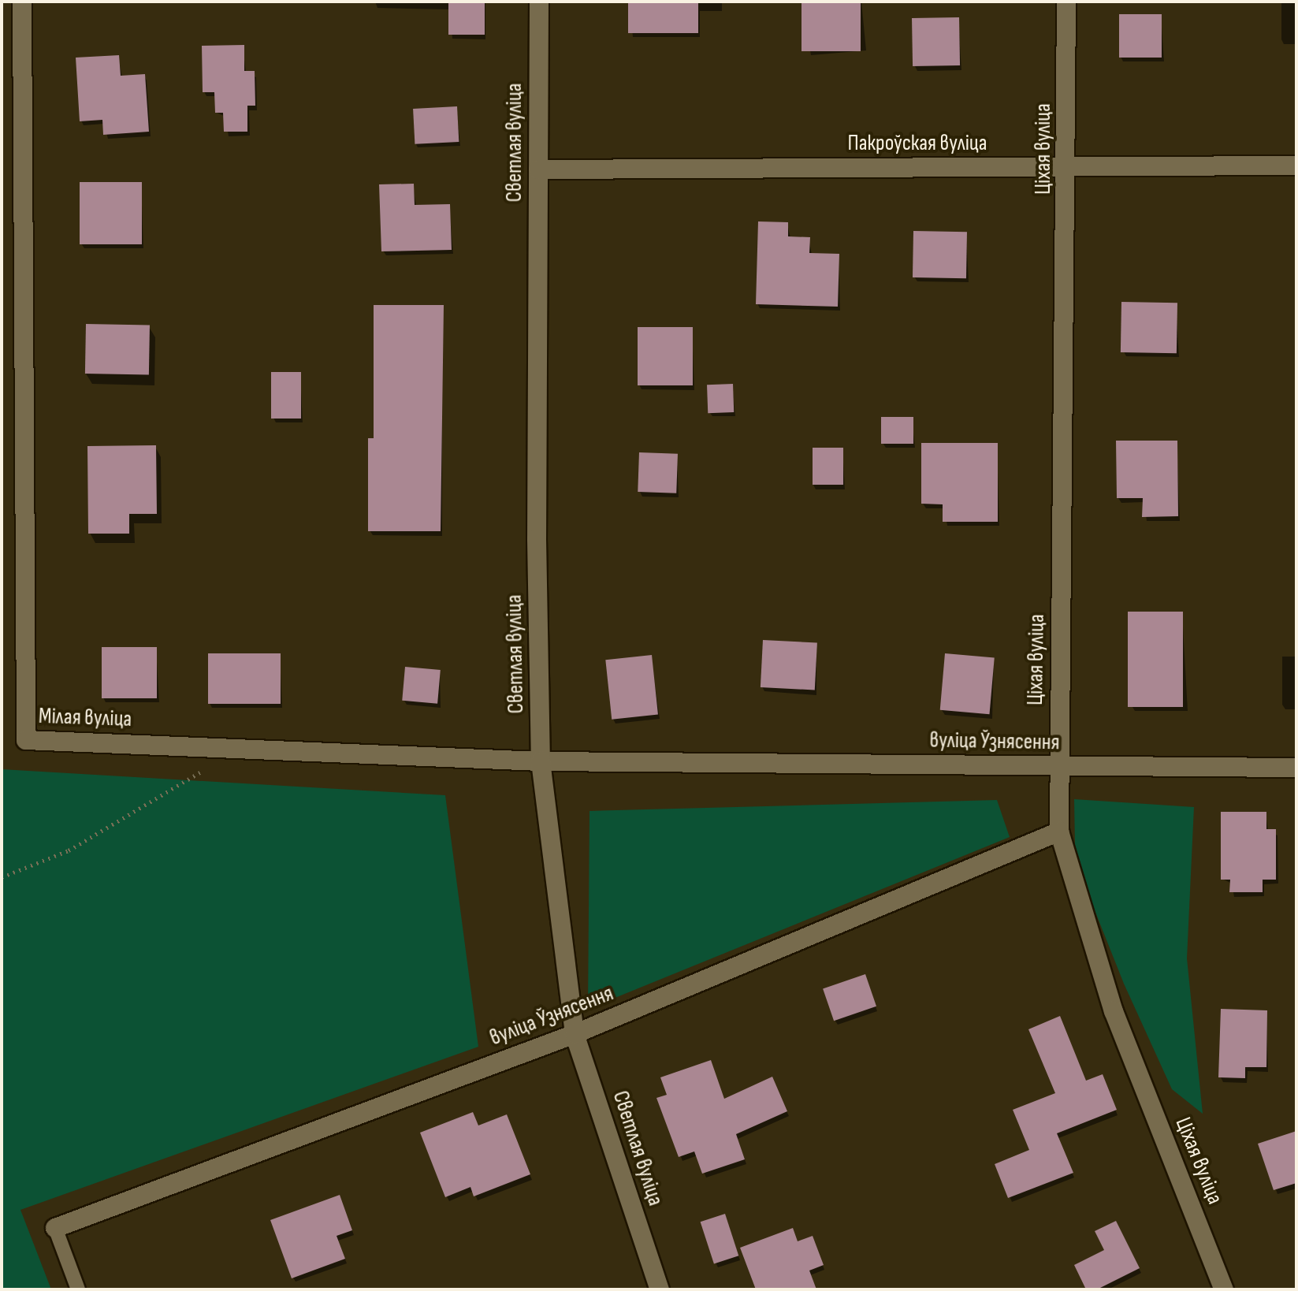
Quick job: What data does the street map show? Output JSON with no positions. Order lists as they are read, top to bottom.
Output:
{
  "streets": {
    "street": [
      "Светлая вуліца",
      "Пакроўская вуліца",
      "Ціхая вуліца",
      "Мілая вуліца",
      "вуліца Ўзнясення"
    ]
  },
  "crossings": [
    ["Светлая вуліца", "Пакроўская вуліца"],
    ["Светлая вуліца", "Мілая вуліца"],
    ["Светлая вуліца", "вуліца Ўзнясення"],
    ["Пакроўская вуліца", "Ціхая вуліца"],
    ["Ціхая вуліца", "вуліца Ўзнясення"],
    ["Мілая вуліца", "вуліца Ўзнясення"]
  ]
}
